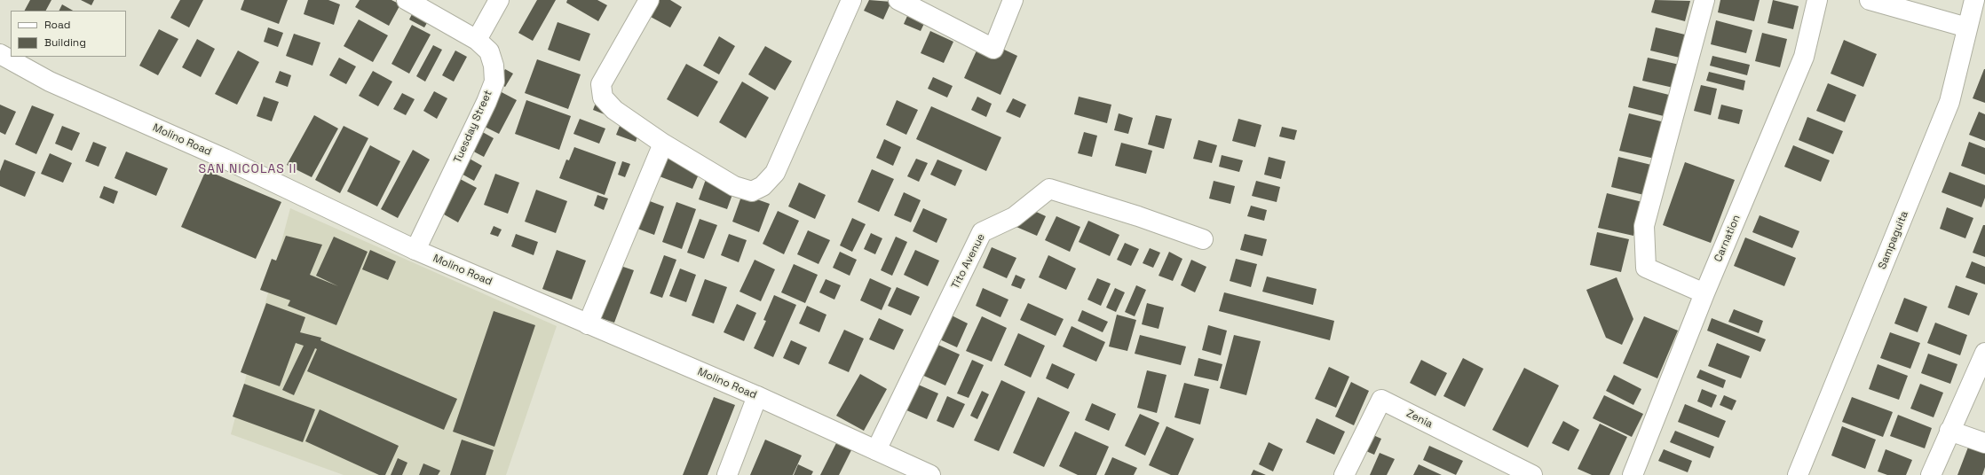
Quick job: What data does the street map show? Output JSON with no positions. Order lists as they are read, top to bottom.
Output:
{
  "streets": {
    "street": [
      "Tuesday Street",
      "Molino Road",
      "Carnation",
      "Sampaguita",
      "Tito Avenue",
      "Zenia"
    ]
  },
  "crossings": [
    ["Tuesday Street", "Molino Road"],
    ["Molino Road", "Tito Avenue"]
  ],
  "districts": ["SAN NICOLAS II"],
  "legend": ["Road", "Building"]
}
